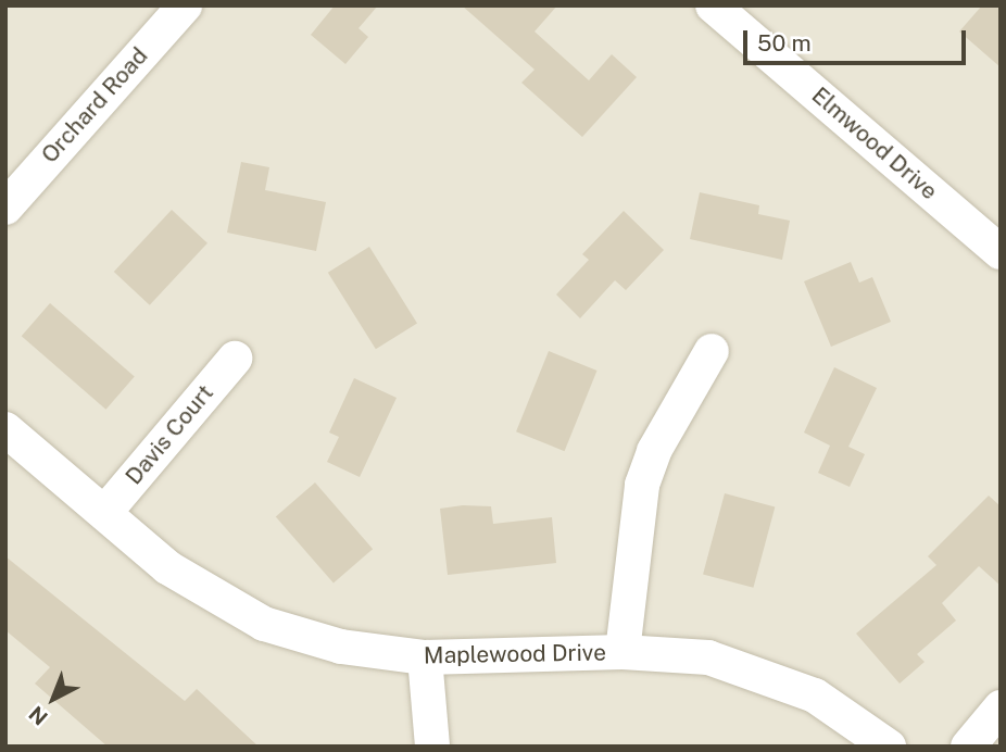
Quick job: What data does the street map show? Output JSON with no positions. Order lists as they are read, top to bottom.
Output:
{
  "streets": {
    "street": [
      "Orchard Road",
      "Elmwood Drive",
      "Davis Court",
      "Maplewood Drive"
    ]
  },
  "crossings": [
    ["Davis Court", "Maplewood Drive"]
  ],
  "scale_bar": "50 m",
  "north": "bottom left"
}
